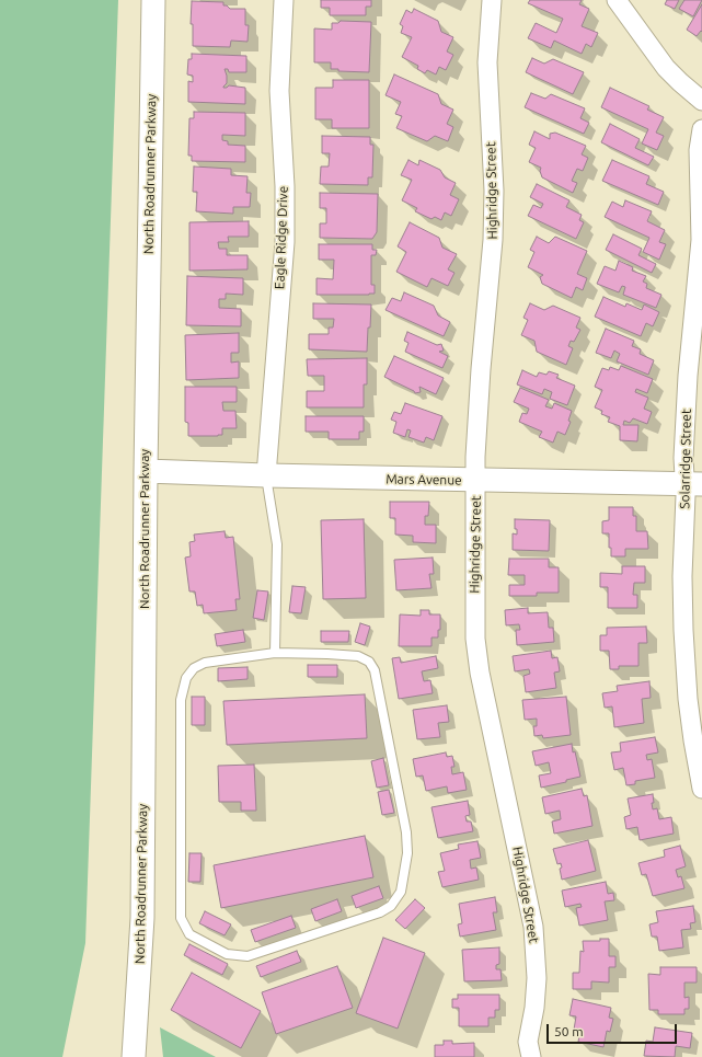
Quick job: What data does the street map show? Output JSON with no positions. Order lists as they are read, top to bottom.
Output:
{
  "streets": {
    "street": [
      "North Roadrunner Parkway",
      "Highridge Street",
      "Eagle Ridge Drive",
      "Solarridge Street",
      "Mars Avenue"
    ]
  },
  "crossings": [
    ["North Roadrunner Parkway", "Mars Avenue"],
    ["Highridge Street", "Mars Avenue"],
    ["Eagle Ridge Drive", "Mars Avenue"],
    ["Solarridge Street", "Mars Avenue"]
  ],
  "scale_bar": "50 m"
}
